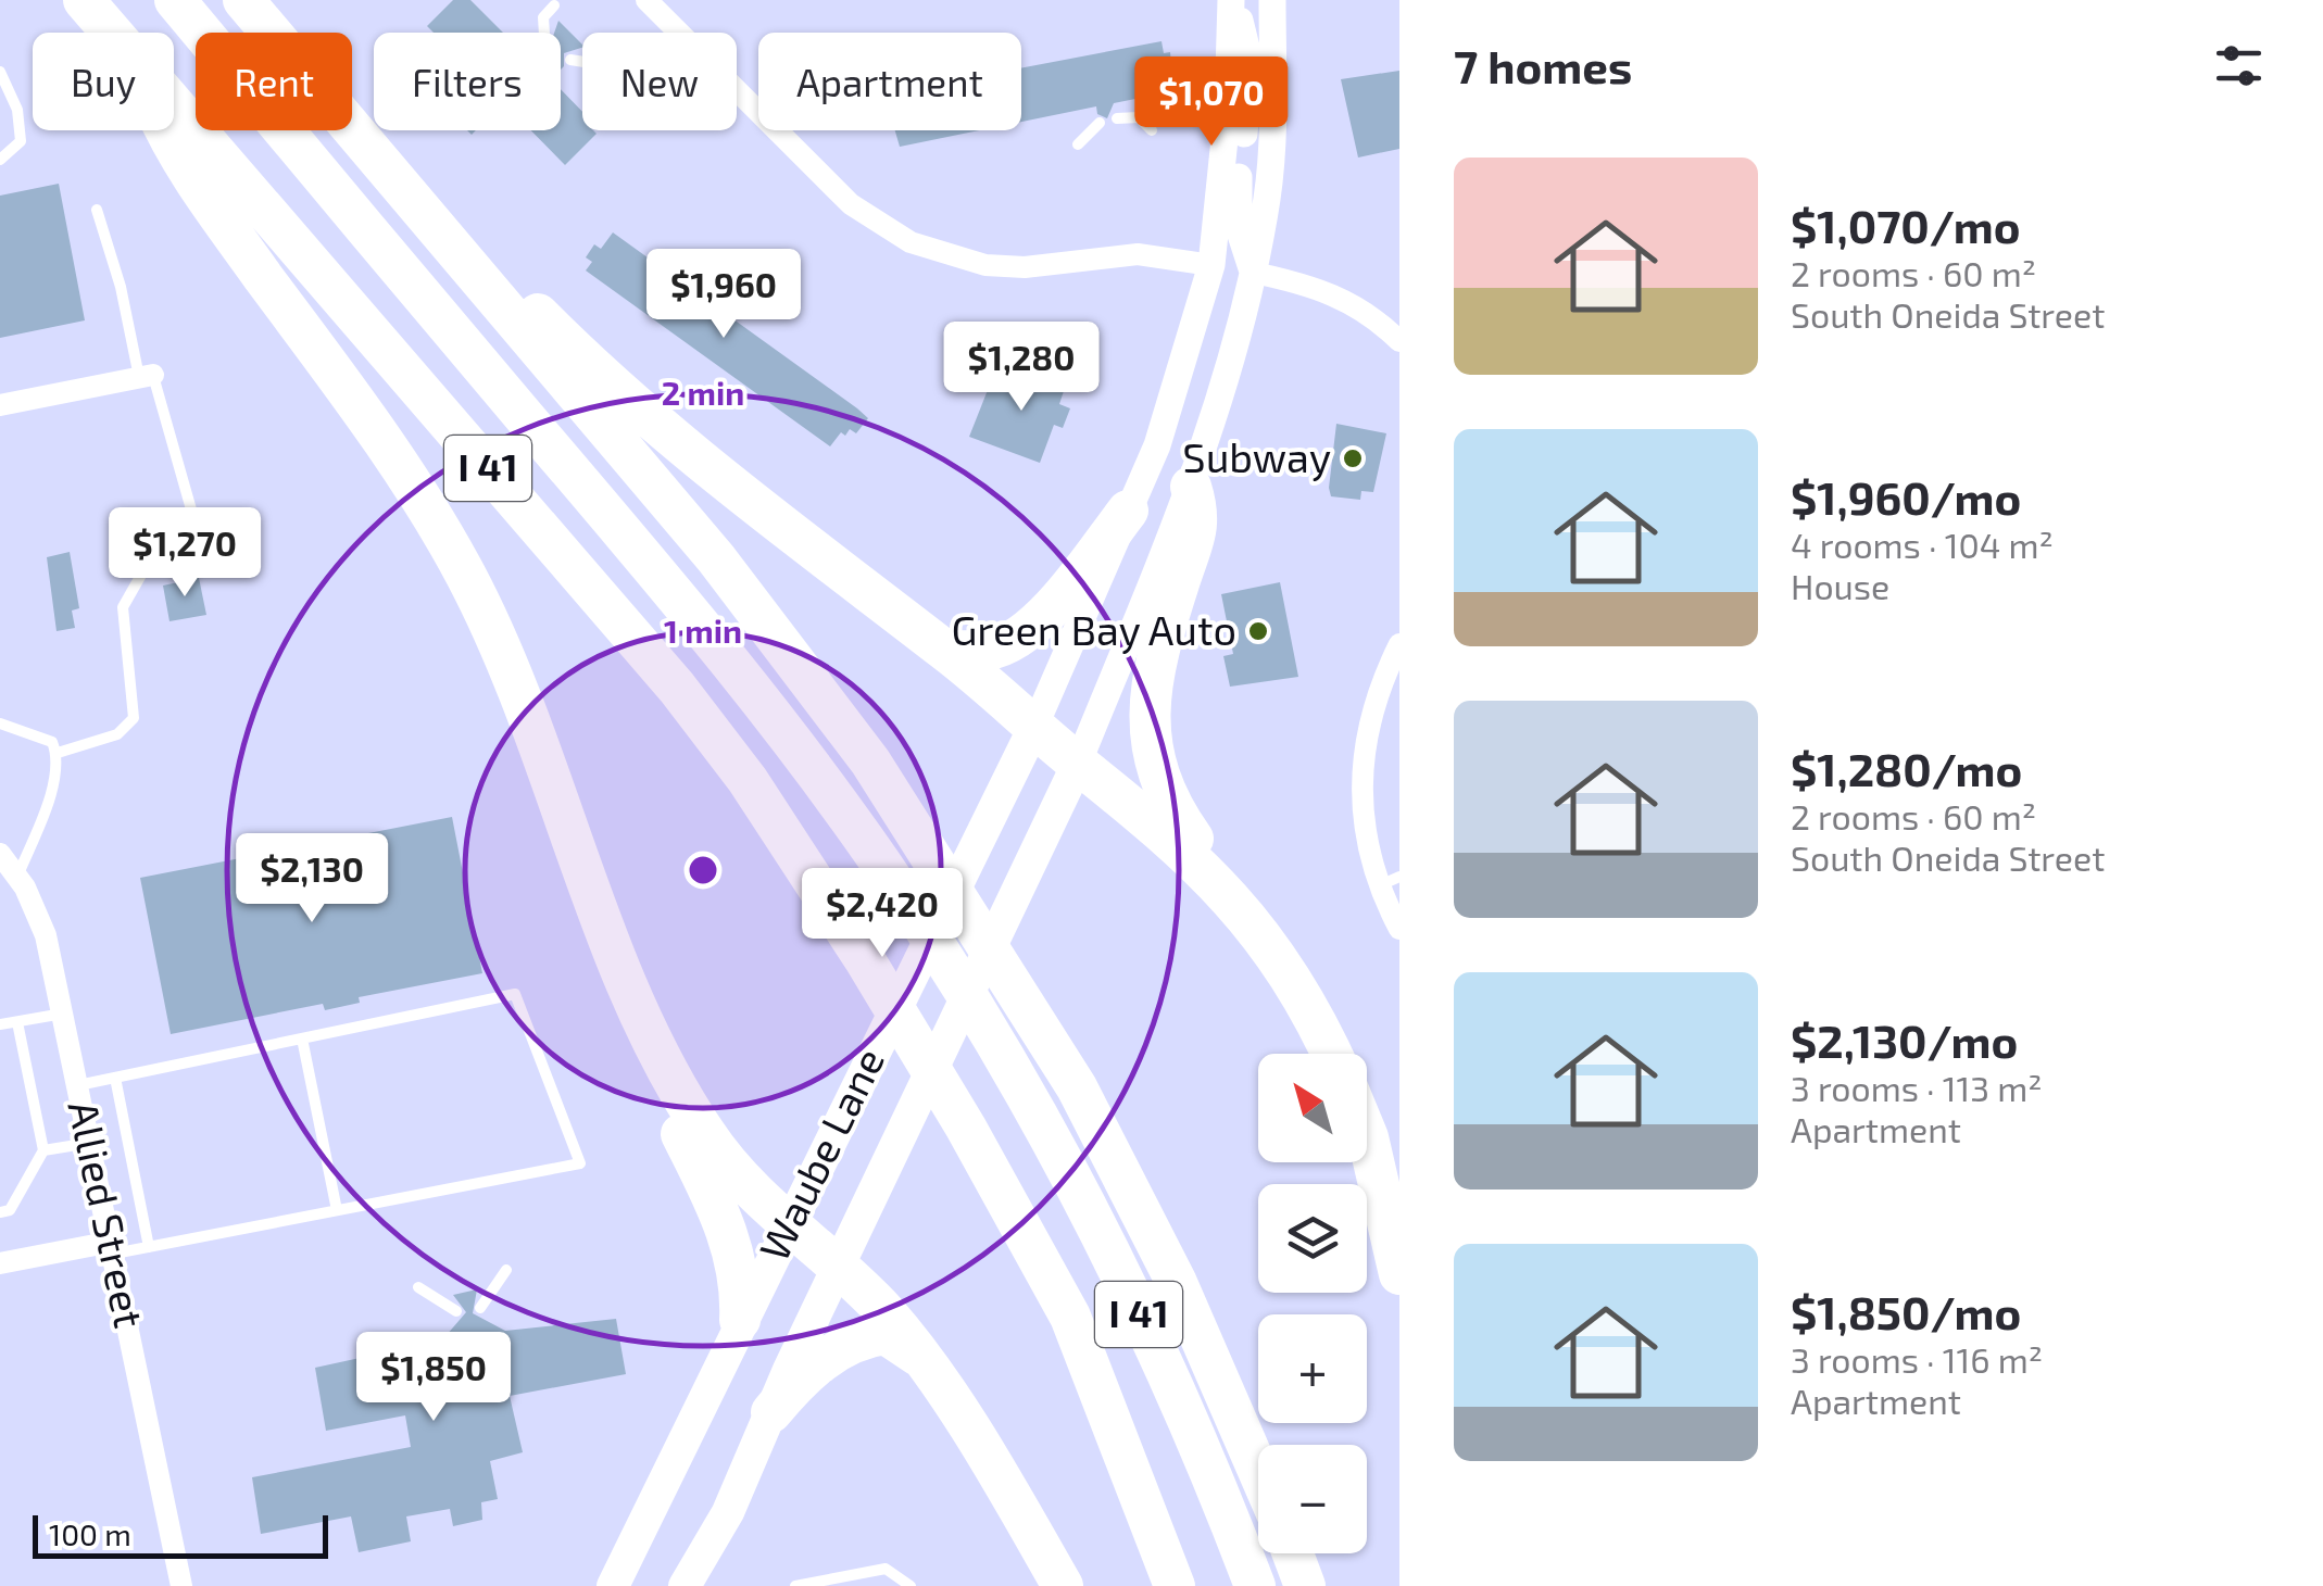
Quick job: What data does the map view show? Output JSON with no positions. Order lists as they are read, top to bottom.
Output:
{
  "streets": {
    "highway": ["I 41"],
    "main road": ["Waube Lane"],
    "street": ["Allied Street"]
  },
  "places": ["Subway", "Green Bay Auto"],
  "scale_bar": "100 m",
  "north": "top left",
  "page": {
    "heading": "7 homes",
    "chip": [
      "Buy",
      "Rent",
      "Filters",
      "New",
      "Apartment"
    ],
    "price": [
      "$1,070",
      "$1,960",
      "$1,280",
      "$1,270",
      "$2,130",
      "$2,420",
      "$1,850"
    ],
    "list": [
      {
        "name": "$1,070/mo",
        "note": "2 rooms · 60 m² · South Oneida Street"
      },
      {
        "name": "$1,960/mo",
        "note": "4 rooms · 104 m² · House"
      },
      {
        "name": "$1,280/mo",
        "note": "2 rooms · 60 m² · South Oneida Street"
      },
      {
        "name": "$2,130/mo",
        "note": "3 rooms · 113 m² · Apartment"
      },
      {
        "name": "$1,850/mo",
        "note": "3 rooms · 116 m² · Apartment"
      }
    ],
    "map_buttons": ["+", "−"],
    "scale": "100 m"
  },
  "rings": ["2 min", "1 min"]
}
